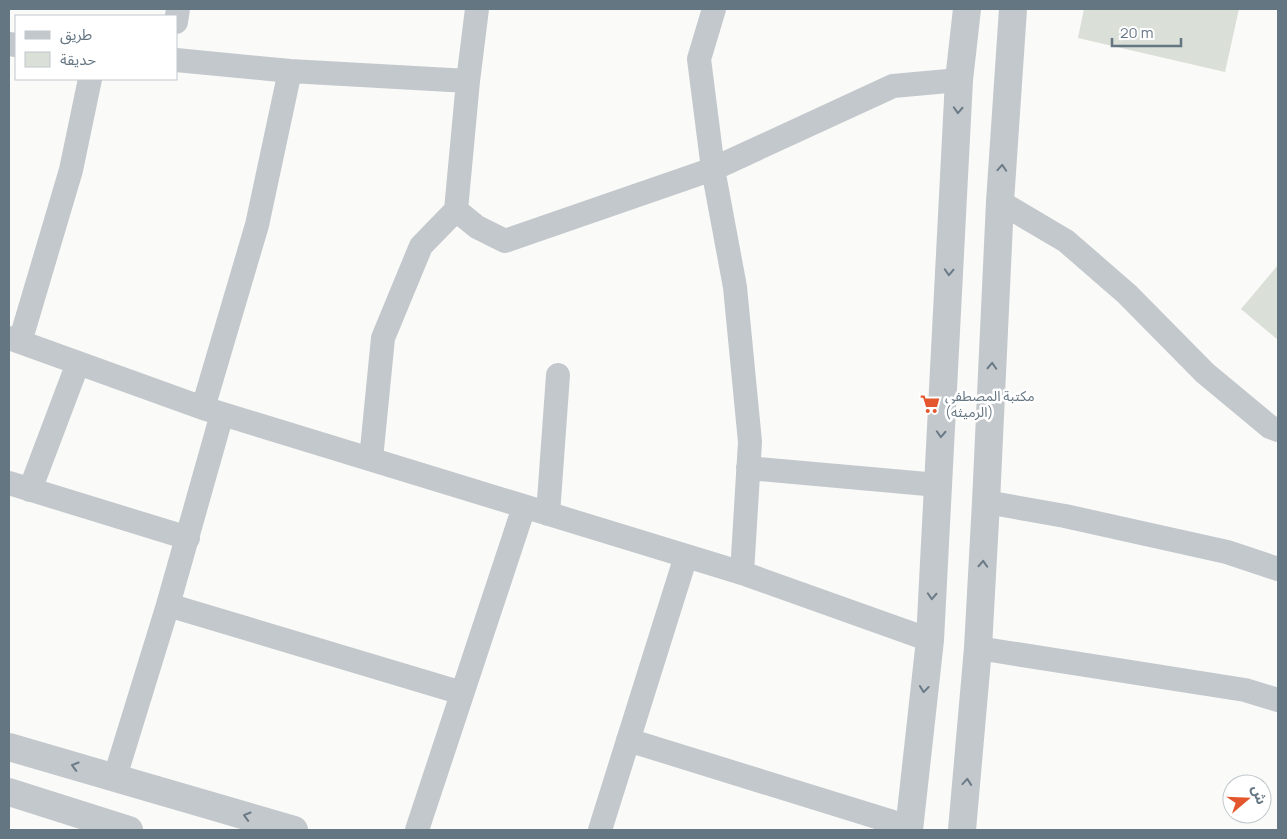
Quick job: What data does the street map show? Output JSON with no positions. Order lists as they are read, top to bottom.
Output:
{
  "places": {
    "supermarket": ["مكتبة المصطفى (الرميثه)"]
  },
  "legend": ["طريق", "حديقة"],
  "scale_bar": "20 m",
  "north": "right"
}
